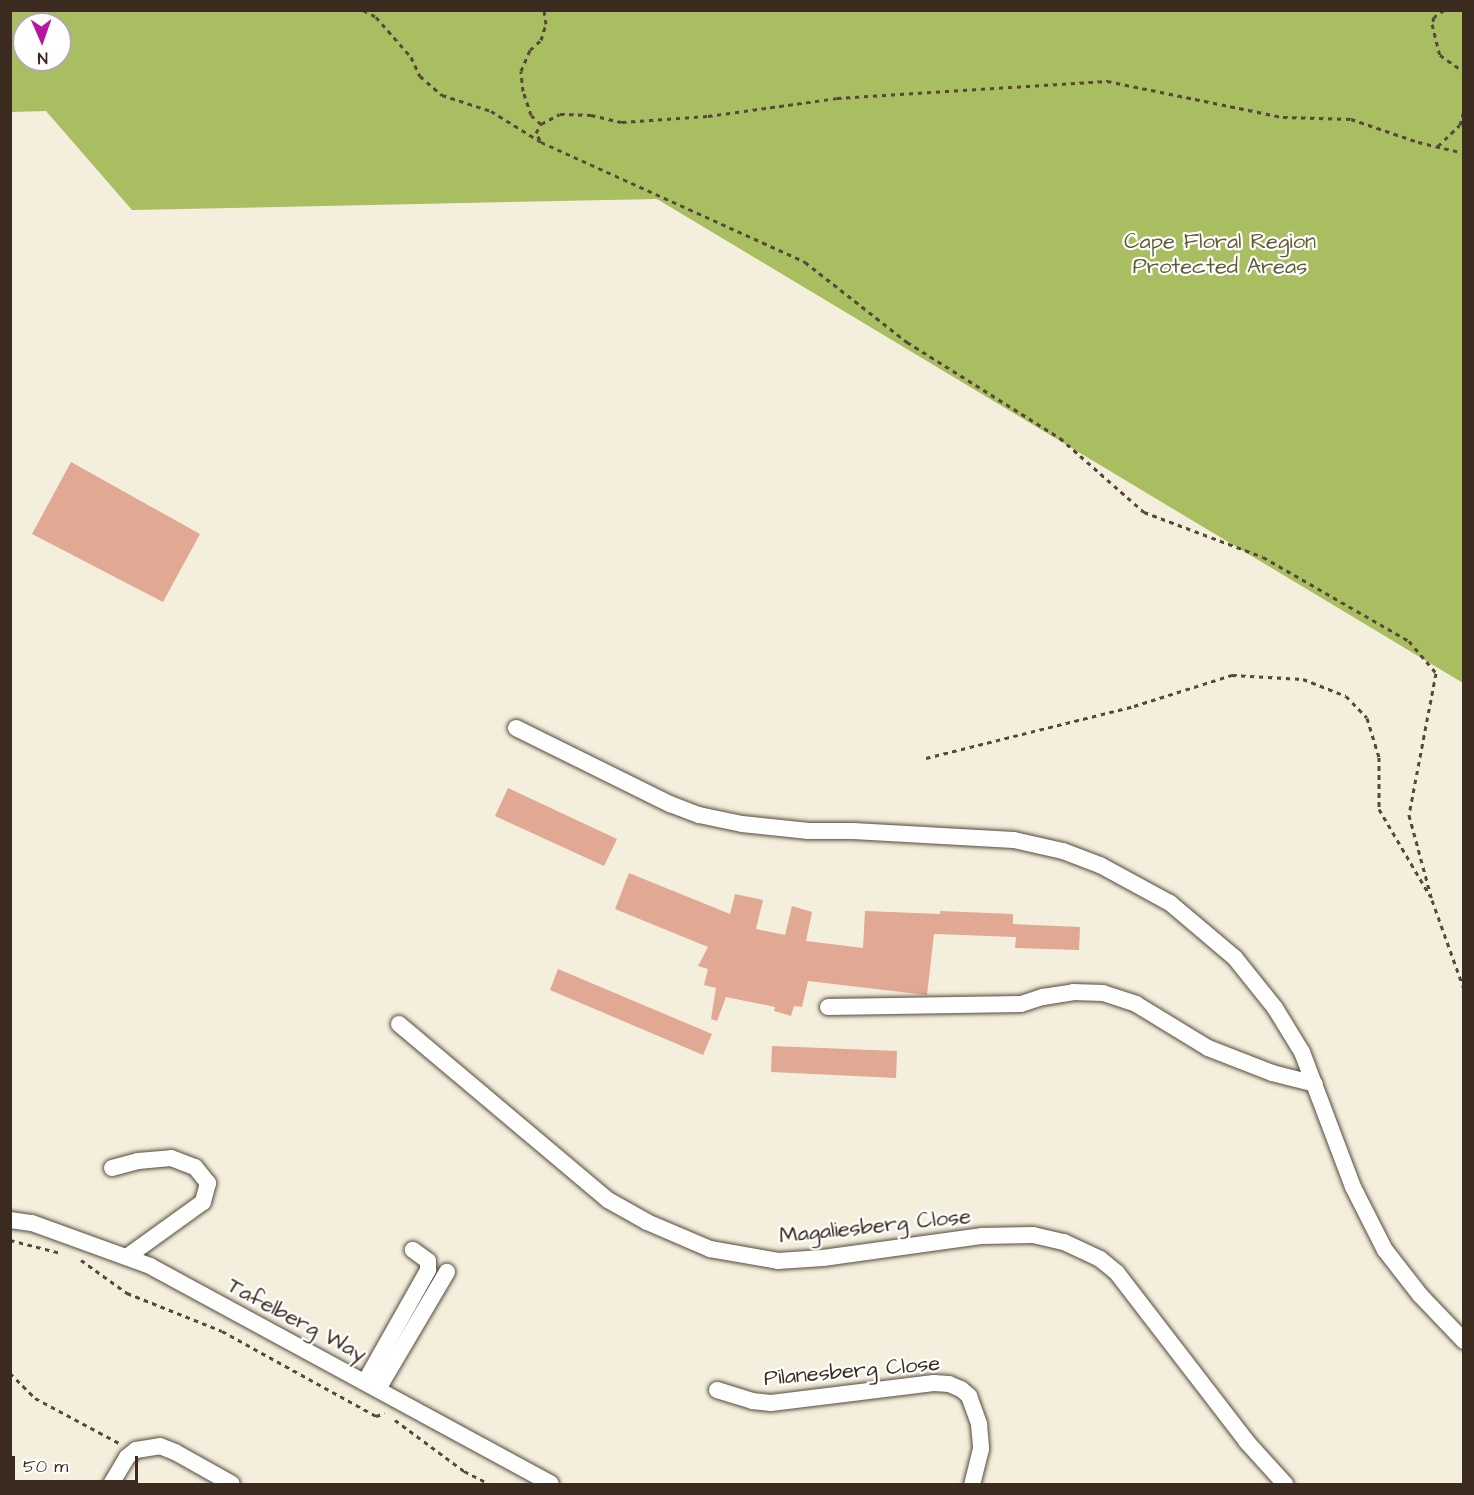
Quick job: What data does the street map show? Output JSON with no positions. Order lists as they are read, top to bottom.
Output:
{
  "streets": {
    "street": ["Magaliesberg Close", "Tafelberg Way", "Pilanesberg Close"]
  },
  "parks": ["Cape Floral Region Protected Areas"],
  "scale_bar": "50 m",
  "north": "bottom"
}
